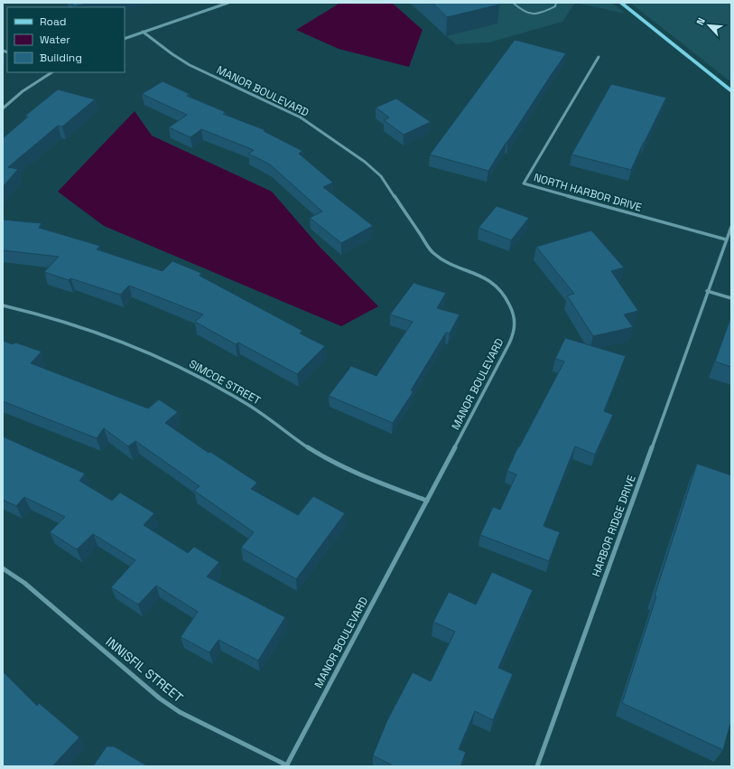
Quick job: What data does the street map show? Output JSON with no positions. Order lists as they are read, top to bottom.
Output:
{
  "streets": {
    "street": [
      "MANOR BOULEVARD",
      "NORTH HARBOR DRIVE",
      "SIMCOE STREET",
      "HARBOR RIDGE DRIVE",
      "INNISFIL STREET"
    ]
  },
  "crossings": [
    ["MANOR BOULEVARD", "SIMCOE STREET"],
    ["MANOR BOULEVARD", "INNISFIL STREET"],
    ["NORTH HARBOR DRIVE", "HARBOR RIDGE DRIVE"]
  ],
  "legend": ["Road", "Water", "Building"],
  "north": "top left"
}
